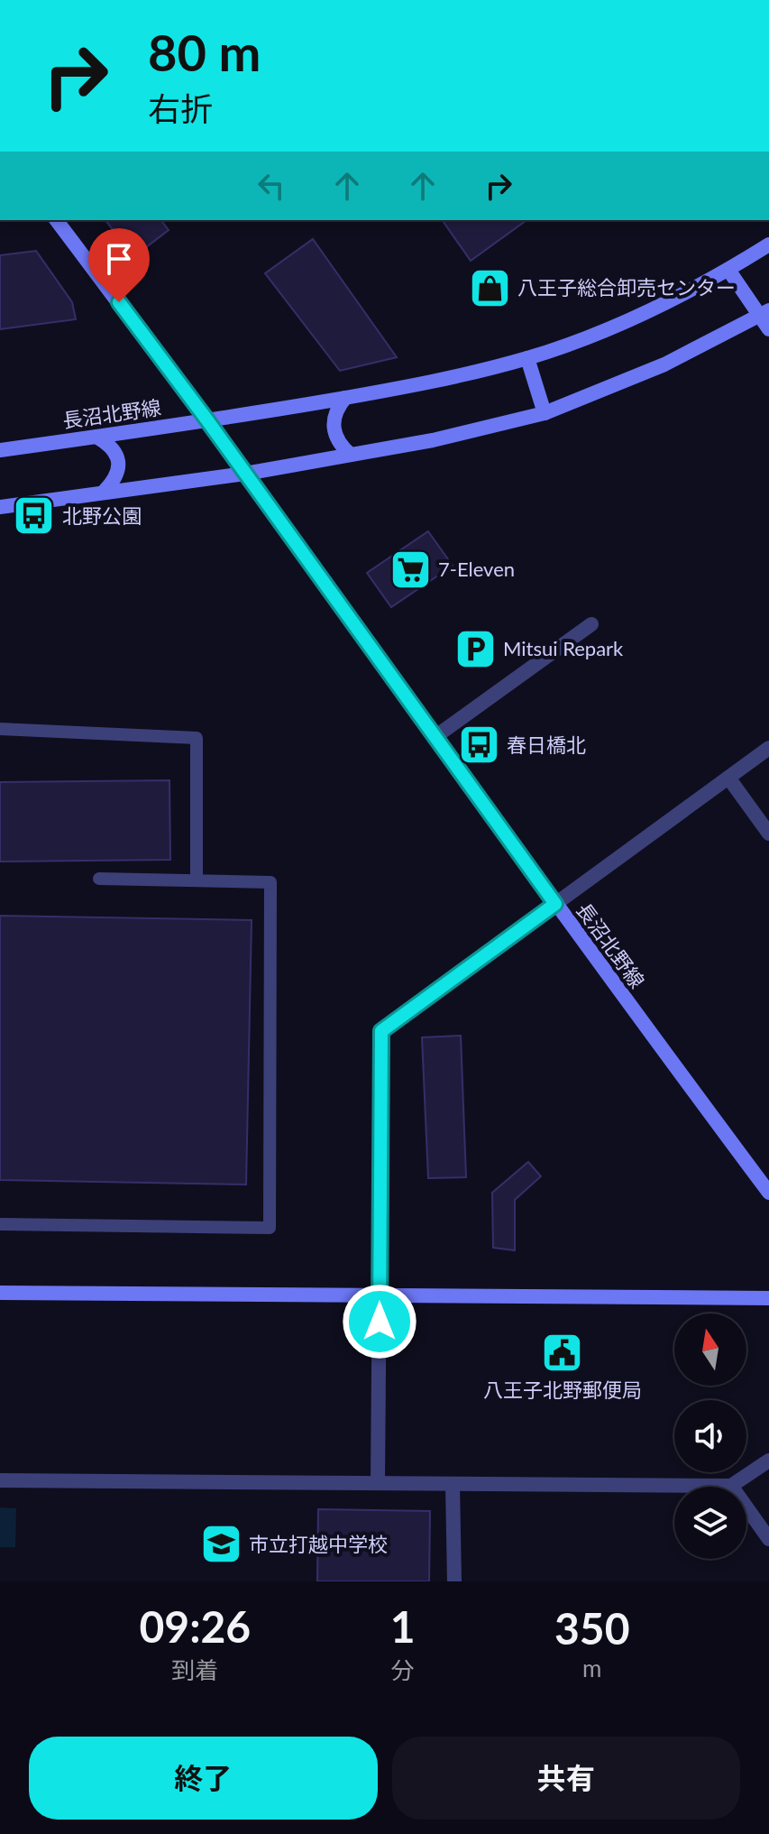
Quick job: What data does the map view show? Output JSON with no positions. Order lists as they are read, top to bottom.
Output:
{
  "streets": {
    "street": ["長沼北野線"]
  },
  "places": {
    "shop": ["八王子総合卸売センター"],
    "bus stop": ["北野公園", "春日橋北"],
    "supermarket": ["7-Eleven"],
    "parking": ["Mitsui Repark"],
    "public building": ["八王子北野郵便局"],
    "school or university": ["市立打越中学校"]
  },
  "north": "top",
  "page": {
    "turn": ["80 m", "右折"],
    "eta": [
      "09:26",
      "到着",
      "1",
      "分",
      "350",
      "m"
    ],
    "buttons": ["終了", "共有"]
  }
}
